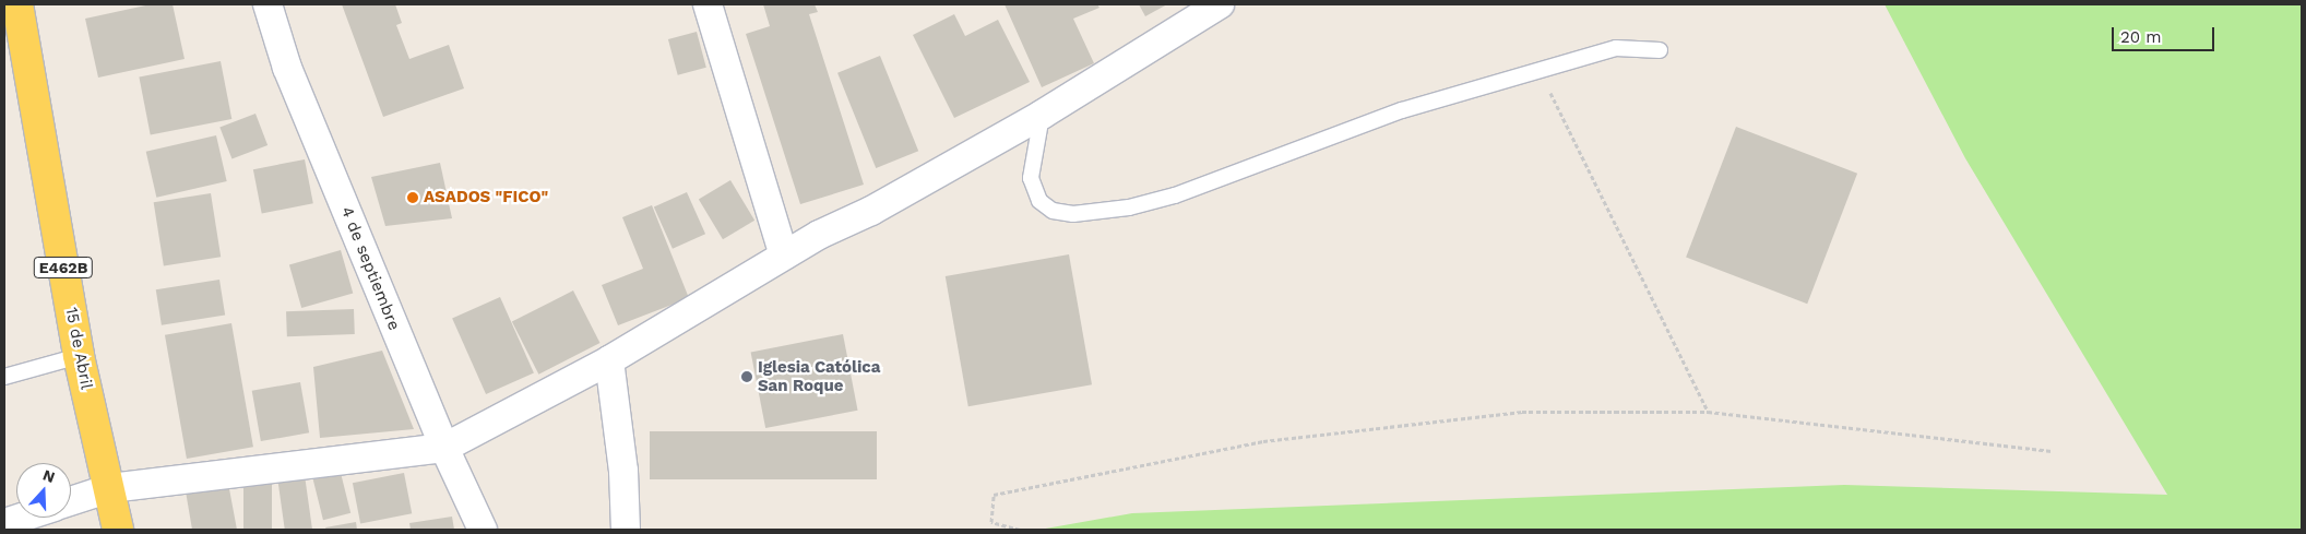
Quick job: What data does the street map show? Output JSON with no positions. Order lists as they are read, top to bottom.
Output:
{
  "streets": {
    "main road": ["E462B", "15 de Abril"],
    "street": ["4 de septiembre"]
  },
  "places": ["ASADOS \"FICO\"", "Iglesia Católica San Roque"],
  "scale_bar": "20 m",
  "north": "top"
}
